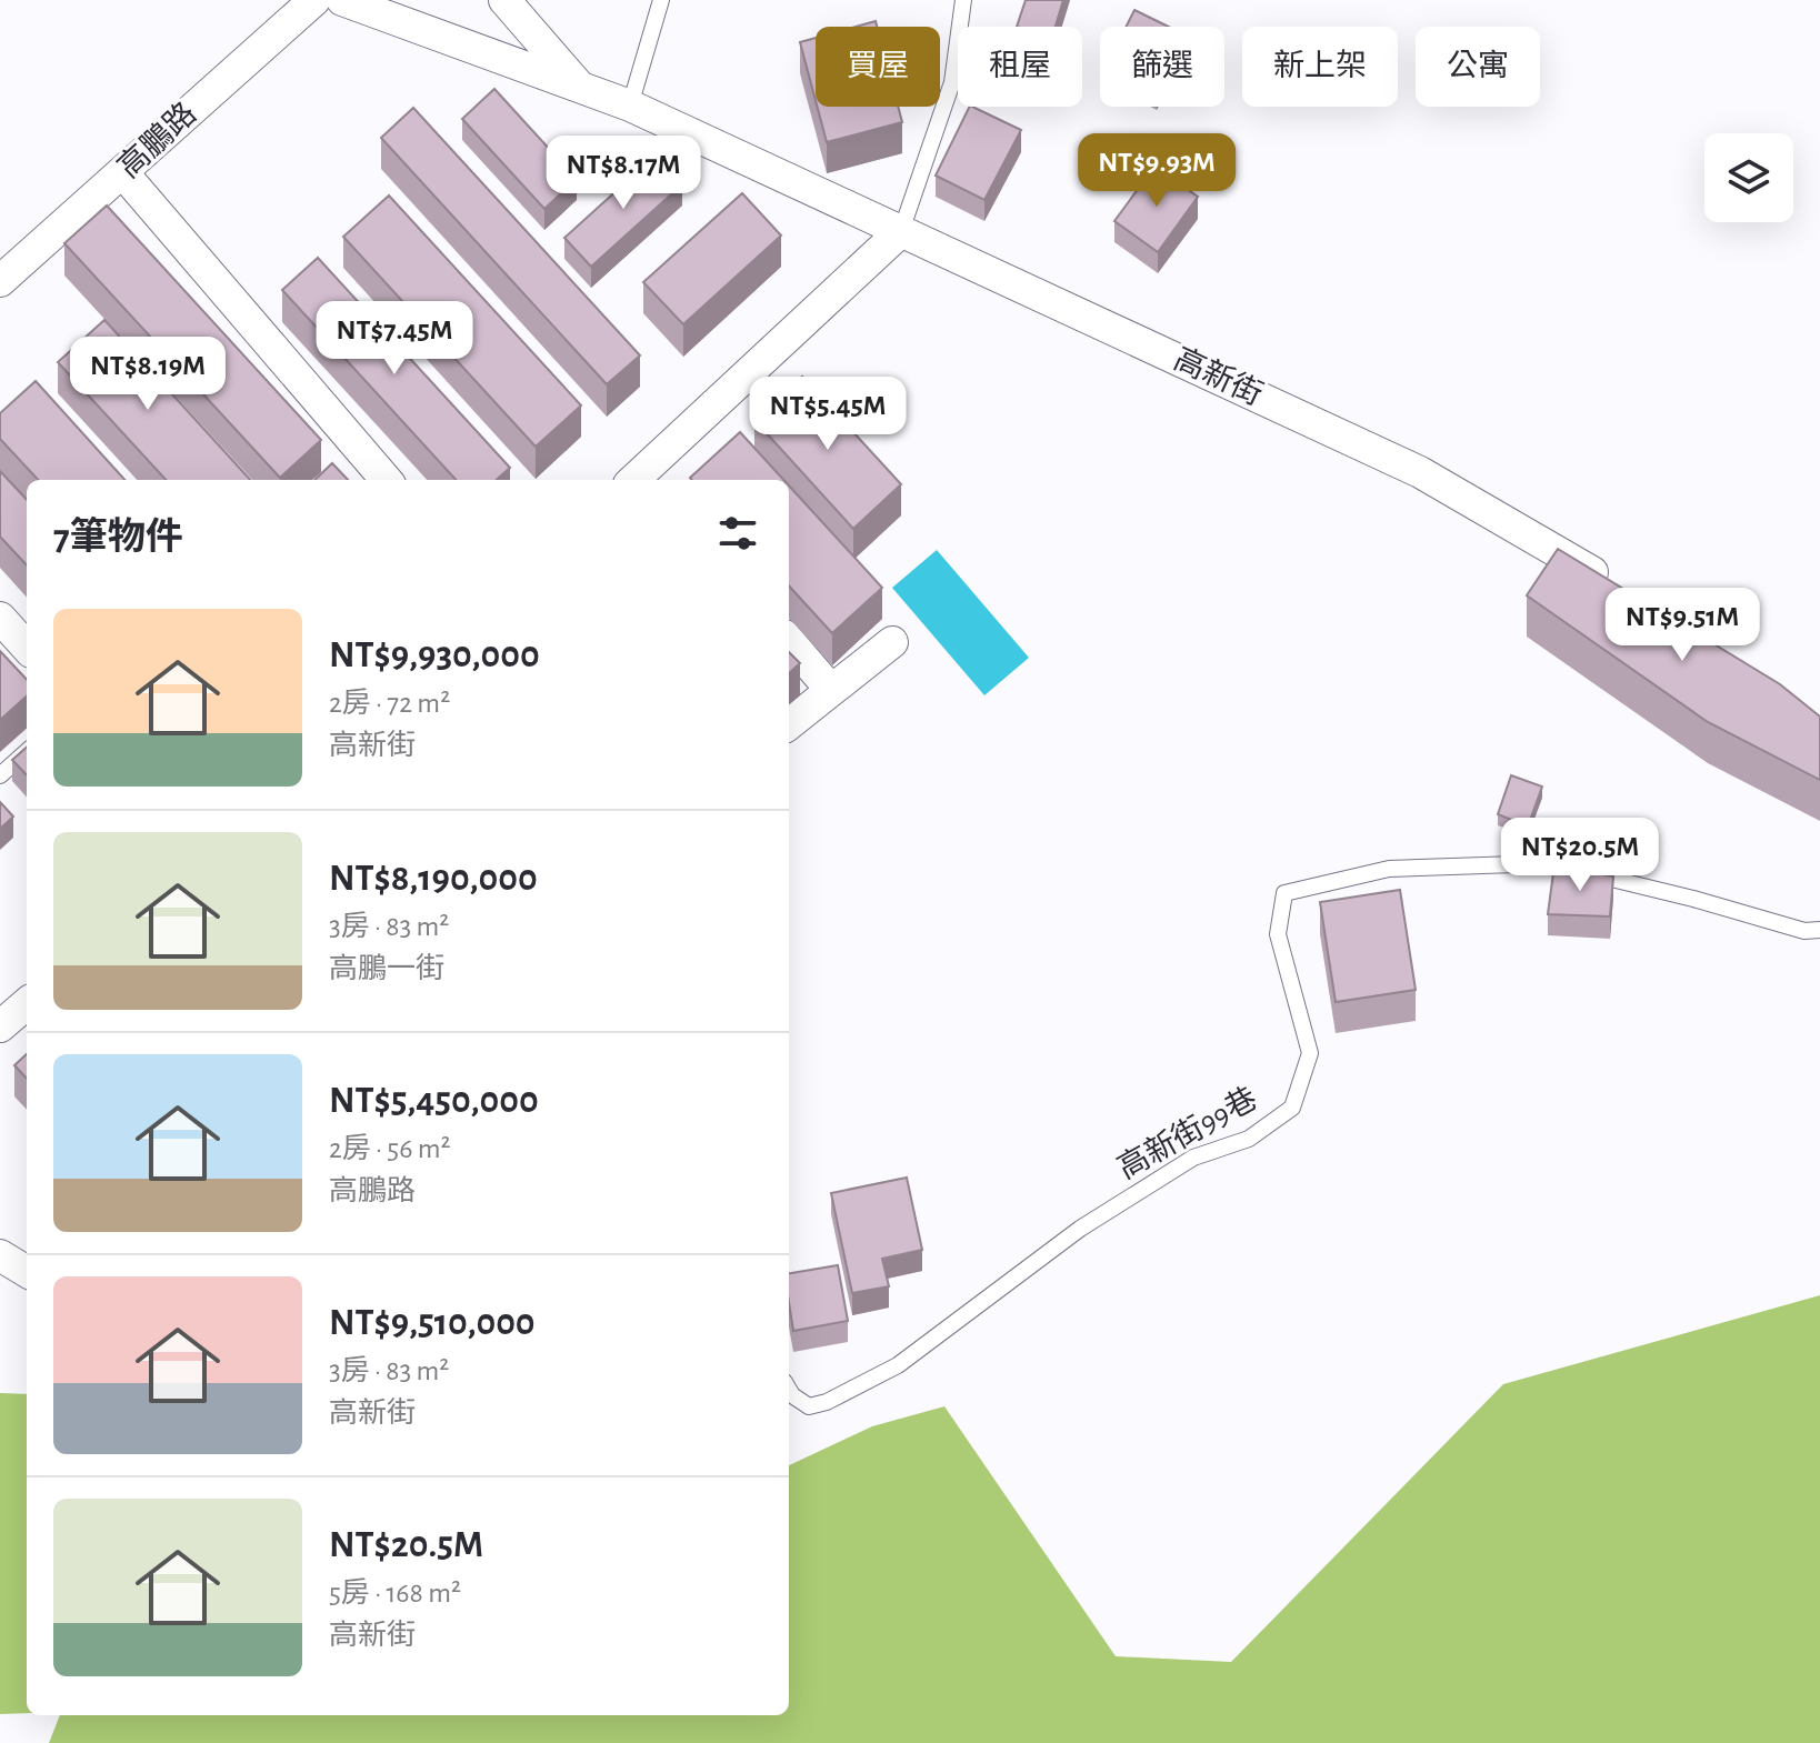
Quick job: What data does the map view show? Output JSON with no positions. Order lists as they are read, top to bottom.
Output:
{
  "streets": {
    "street": ["高鵬路", "高新街"],
    "lane": ["高新街99巷"]
  },
  "page": {
    "chip": [
      "買屋",
      "租屋",
      "篩選",
      "新上架",
      "公寓"
    ],
    "price": [
      "NT$9.93M",
      "NT$8.17M",
      "NT$7.45M",
      "NT$8.19M",
      "NT$5.45M",
      "NT$9.51M",
      "NT$20.5M"
    ],
    "heading": "7筆物件",
    "list": [
      {
        "name": "NT$9,930,000",
        "note": "2房 · 72 m² · 高新街"
      },
      {
        "name": "NT$8,190,000",
        "note": "3房 · 83 m² · 高鵬一街"
      },
      {
        "name": "NT$5,450,000",
        "note": "2房 · 56 m² · 高鵬路"
      },
      {
        "name": "NT$9,510,000",
        "note": "3房 · 83 m² · 高新街"
      },
      {
        "name": "NT$20.5M",
        "note": "5房 · 168 m² · 高新街"
      }
    ]
  }
}
